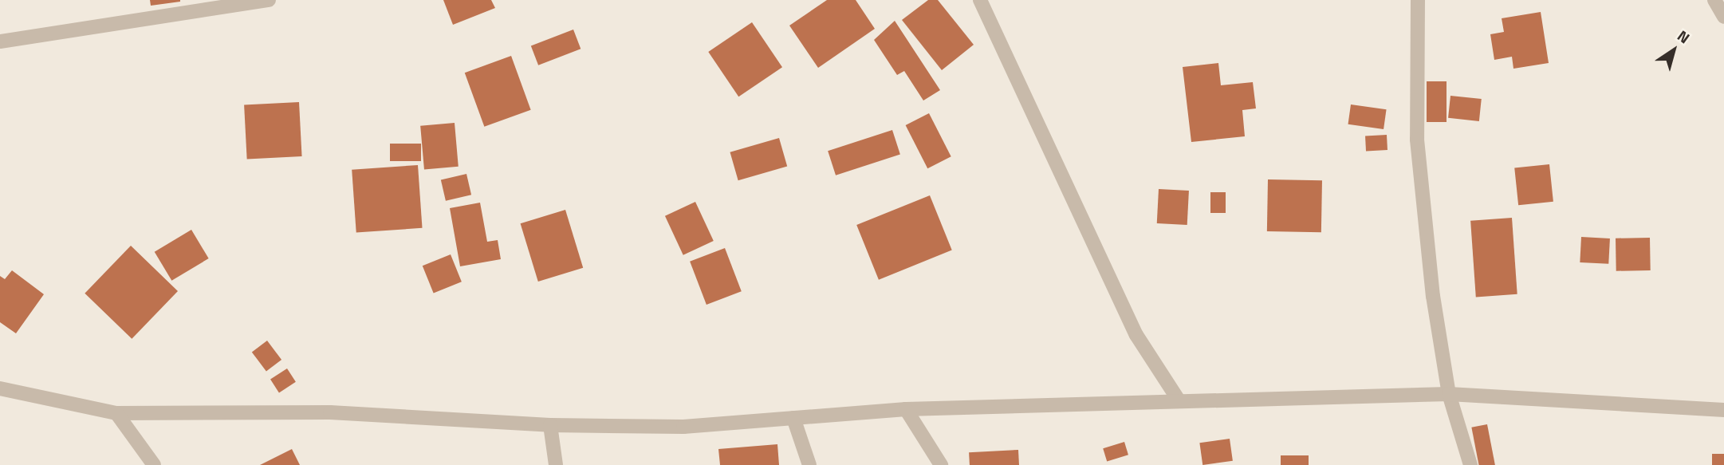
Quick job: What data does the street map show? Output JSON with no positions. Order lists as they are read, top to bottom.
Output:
{
  "north": "top right"
}
